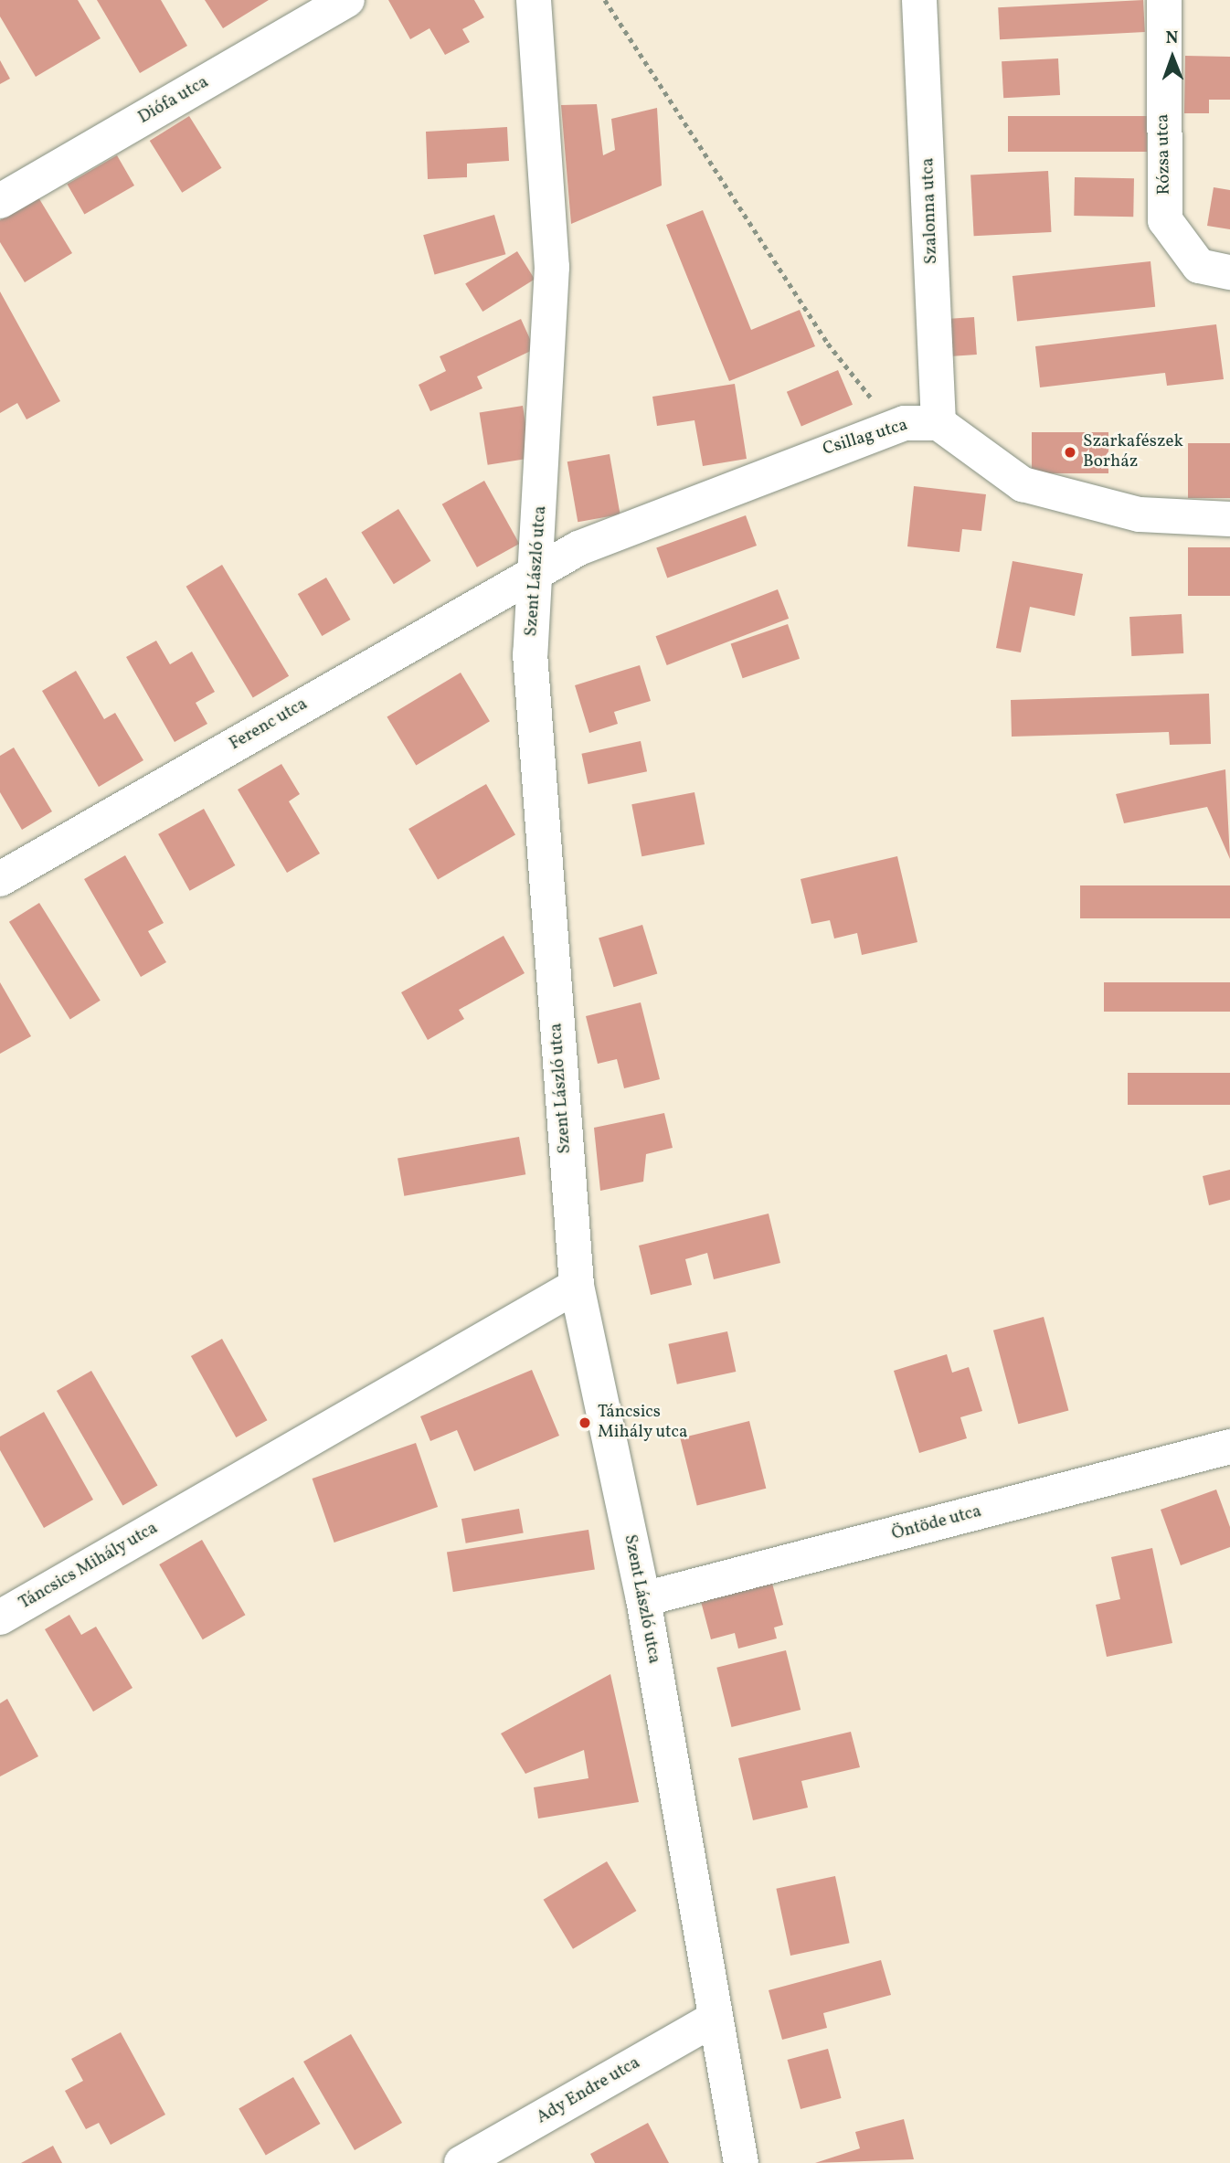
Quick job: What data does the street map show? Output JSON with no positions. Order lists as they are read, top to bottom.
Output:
{
  "streets": {
    "street": [
      "Diófa utca",
      "Rózsa utca",
      "Szalonna utca",
      "Csillag utca",
      "Szent László utca",
      "Ferenc utca",
      "Öntöde utca",
      "Táncsics Mihály utca",
      "Ady Endre utca"
    ]
  },
  "crossings": [
    ["Szalonna utca", "Csillag utca"],
    ["Csillag utca", "Szent László utca"],
    ["Csillag utca", "Ferenc utca"],
    ["Szent László utca", "Ferenc utca"],
    ["Szent László utca", "Öntöde utca"],
    ["Szent László utca", "Táncsics Mihály utca"],
    ["Szent László utca", "Ady Endre utca"]
  ],
  "places": ["Szarkafészek Borház", "Táncsics Mihály utca"],
  "north": "top"
}
